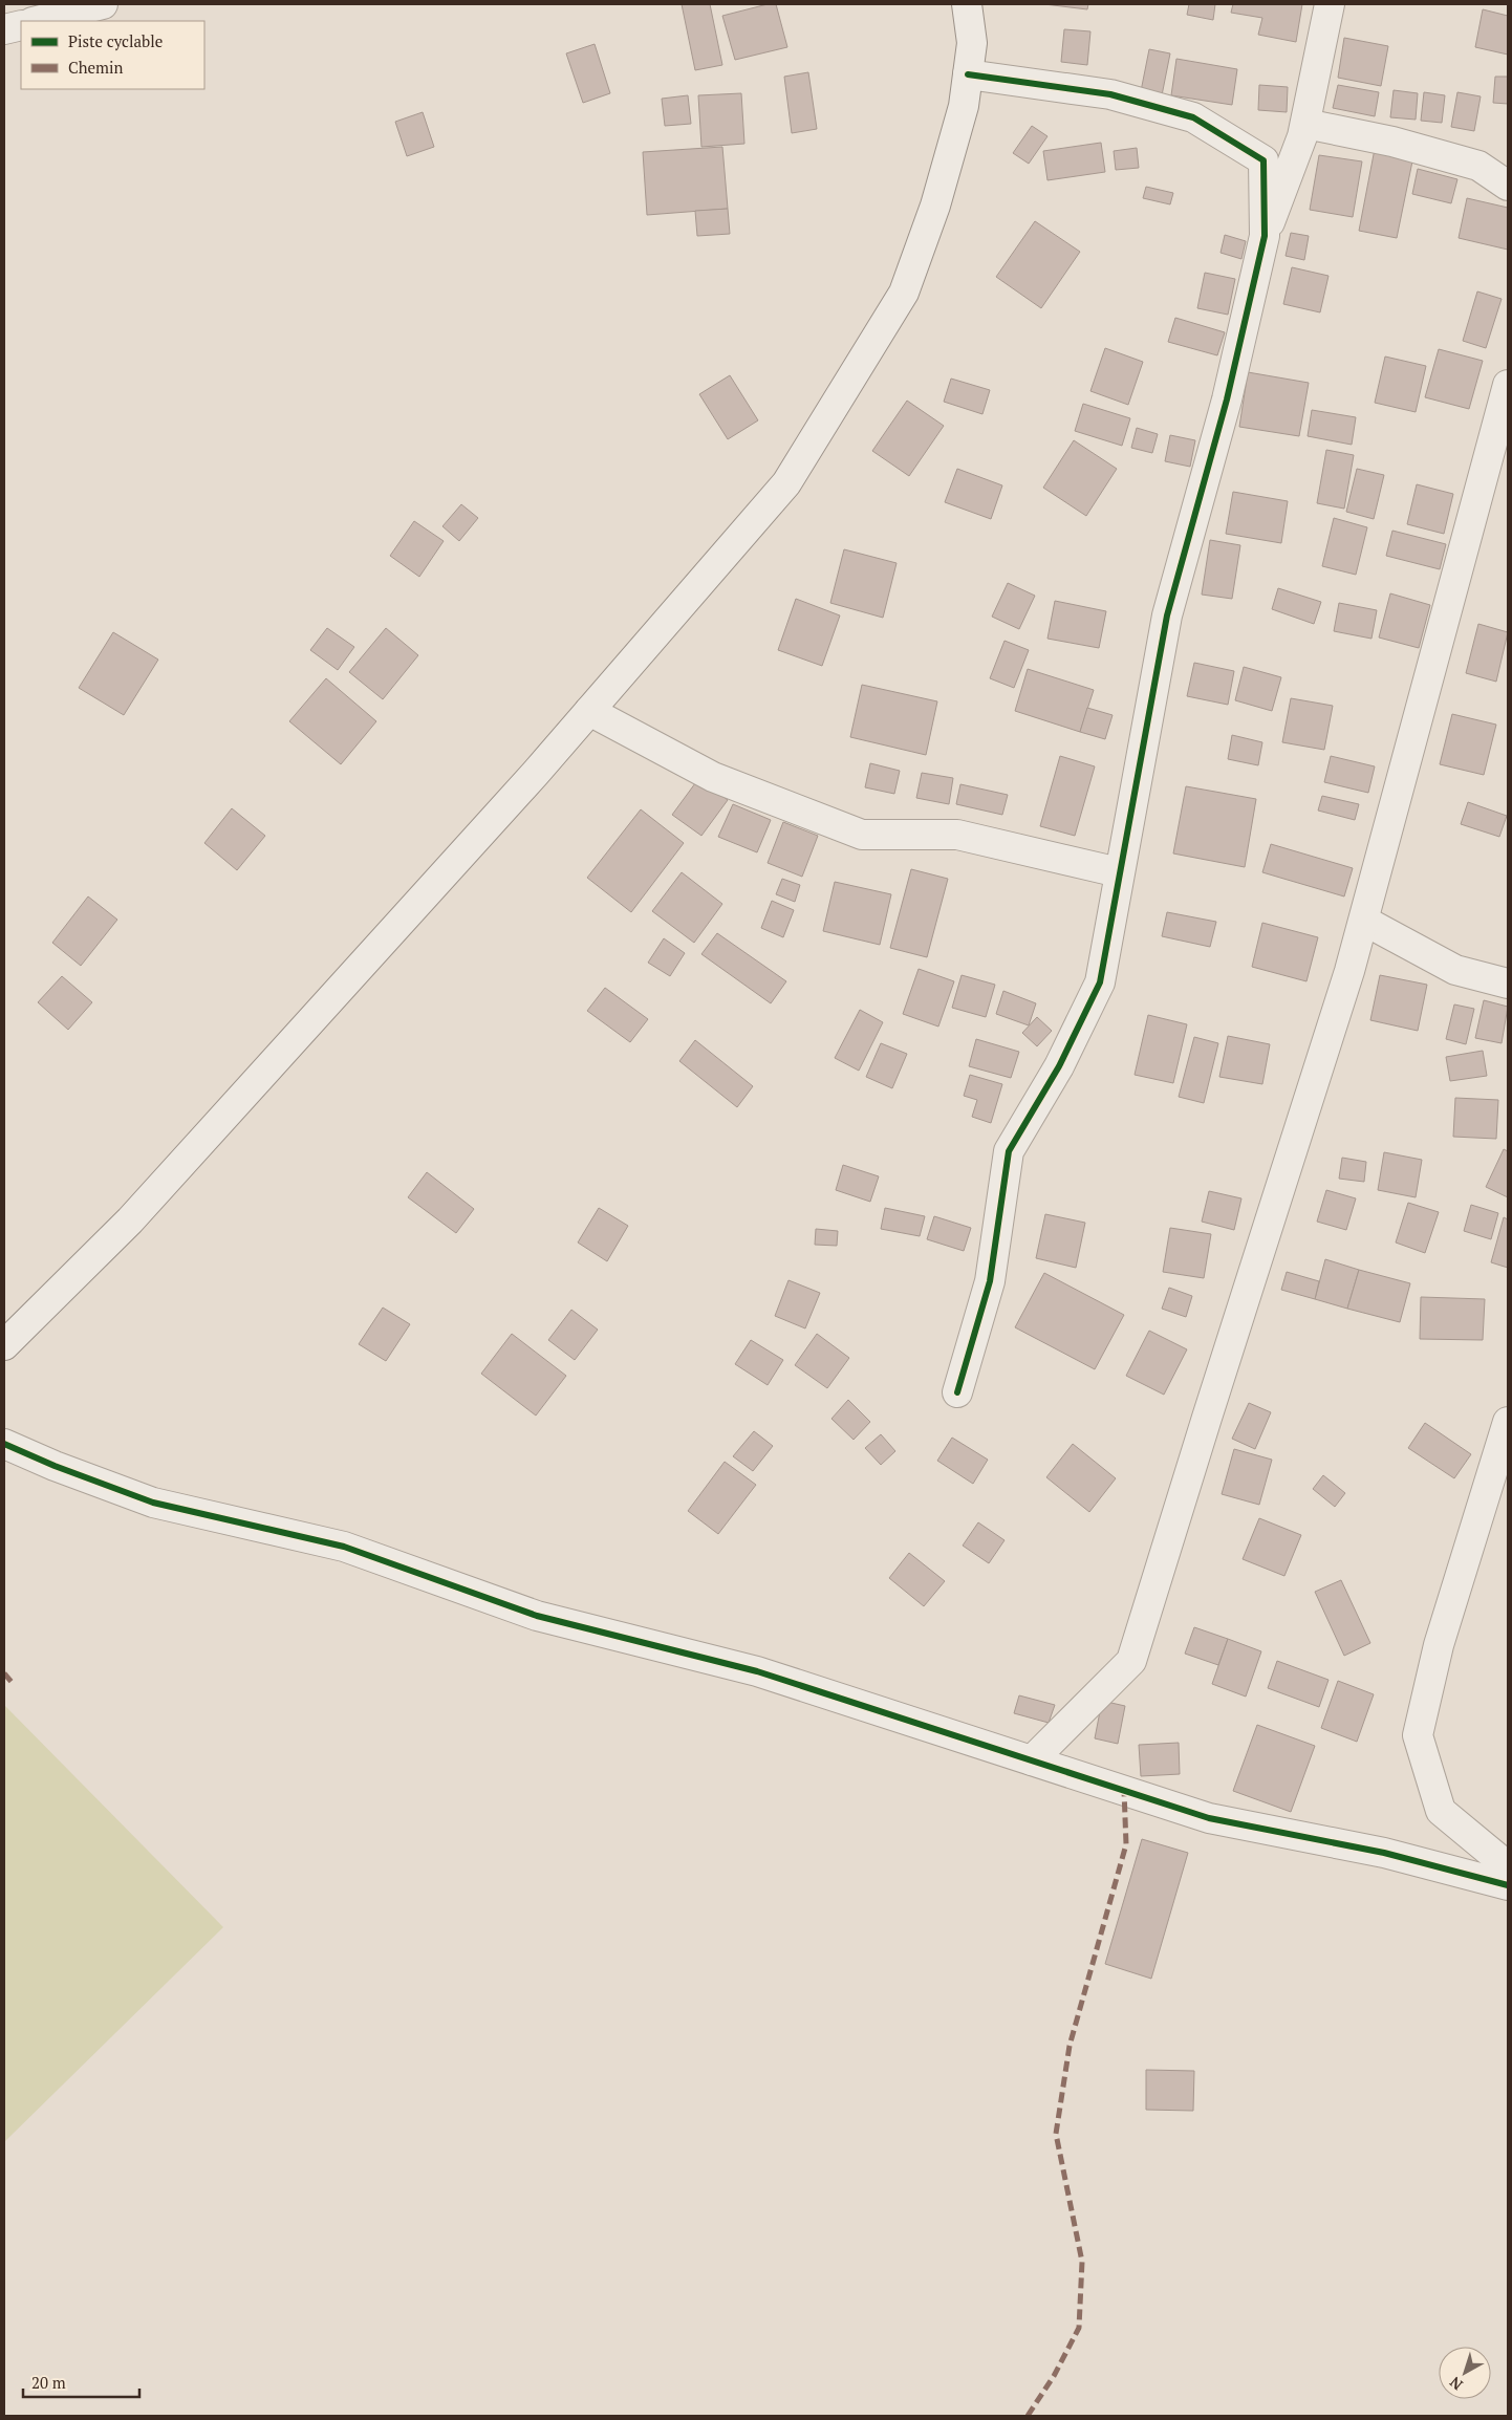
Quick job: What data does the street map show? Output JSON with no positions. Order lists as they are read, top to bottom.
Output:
{
  "legend": ["Piste cyclable", "Chemin"],
  "scale_bar": "20 m",
  "north": "bottom left"
}
